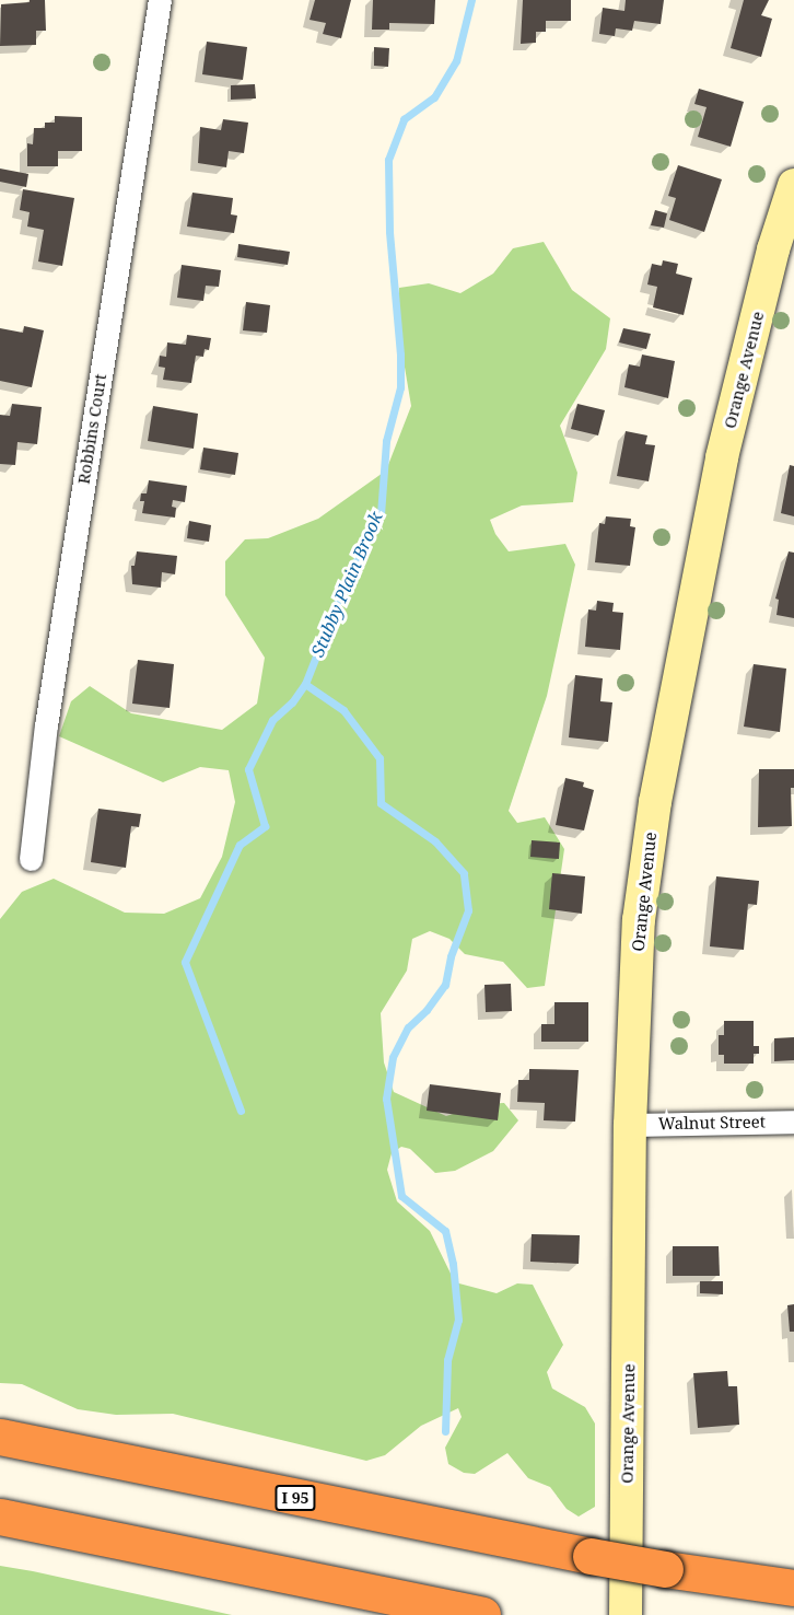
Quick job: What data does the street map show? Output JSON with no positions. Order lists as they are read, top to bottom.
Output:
{
  "streets": {
    "highway": ["I 95"],
    "main road": ["Orange Avenue"],
    "street": ["Robbins Court", "Walnut Street"]
  },
  "crossings": [
    ["Orange Avenue", "Walnut Street"]
  ],
  "water": ["Stubby Plain Brook"]
}
